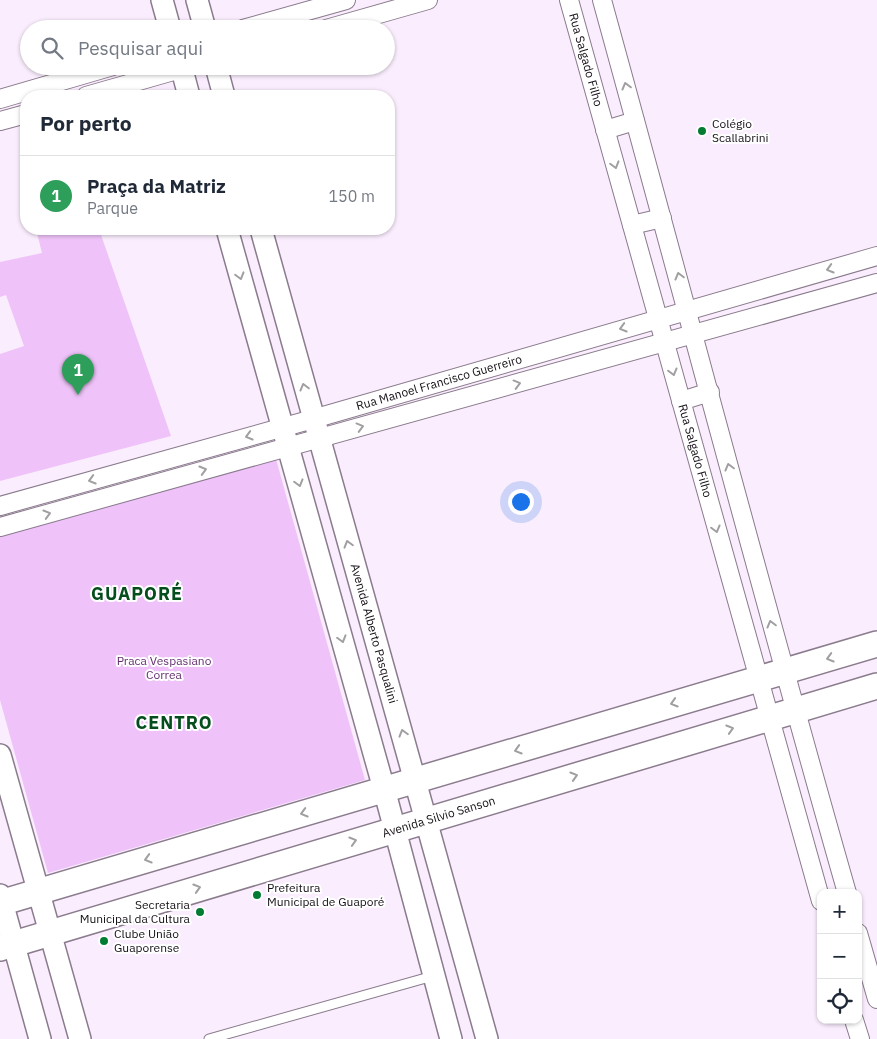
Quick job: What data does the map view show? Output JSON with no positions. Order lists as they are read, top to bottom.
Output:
{
  "streets": {
    "main road": ["Avenida Silvio Sanson"],
    "street": ["Rua Salgado Filho", "Rua Manoel Francisco Guerreiro", "Avenida Alberto Pasqualini"]
  },
  "crossings": [
    ["Rua Salgado Filho", "Rua Manoel Francisco Guerreiro"],
    ["Rua Salgado Filho", "Avenida Silvio Sanson"],
    ["Rua Manoel Francisco Guerreiro", "Avenida Alberto Pasqualini"],
    ["Avenida Alberto Pasqualini", "Avenida Silvio Sanson"]
  ],
  "districts": ["GUAPORÉ", "CENTRO"],
  "parks": ["Praca Vespasiano Correa"],
  "places": [
    "Colégio Scallabrini",
    "Prefeitura Municipal de Guaporé",
    "Secretaria Municipal da Cultura",
    "Clube União Guaporense"
  ],
  "page": {
    "search": "Pesquisar aqui",
    "heading": "Por perto",
    "list": [
      {
        "mark": "1",
        "name": "Praça da Matriz",
        "note": "Parque",
        "value": "150 m"
      }
    ],
    "pins": "1",
    "map_buttons": ["+", "−"]
  }
}
